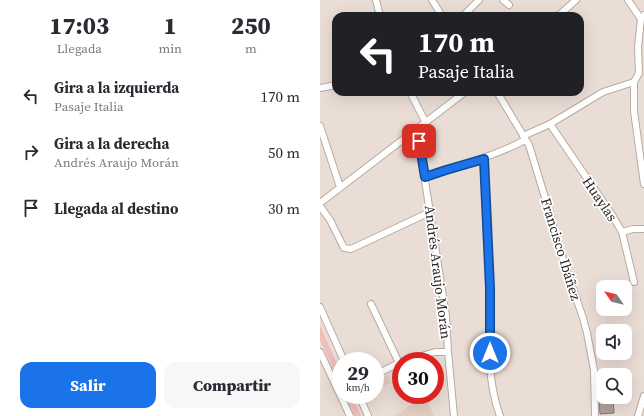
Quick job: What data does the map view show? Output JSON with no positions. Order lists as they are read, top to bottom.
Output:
{
  "streets": {
    "street": ["Huaylas", "Francisco Ibáñez", "Andrés Araujo Morán"]
  },
  "north": "top left",
  "page": {
    "eta": [
      "17:03",
      "Llegada",
      "1",
      "min",
      "250",
      "m"
    ],
    "turn": ["170 m", "Pasaje Italia"],
    "list": [
      {
        "name": "Gira a la izquierda",
        "note": "Pasaje Italia",
        "value": "170 m"
      },
      {
        "name": "Gira a la derecha",
        "note": "Andrés Araujo Morán",
        "value": "50 m"
      },
      {
        "name": "Llegada al destino",
        "value": "30 m"
      }
    ],
    "speed": "29 km/h",
    "limit": "30",
    "buttons": ["Salir", "Compartir"]
  }
}
